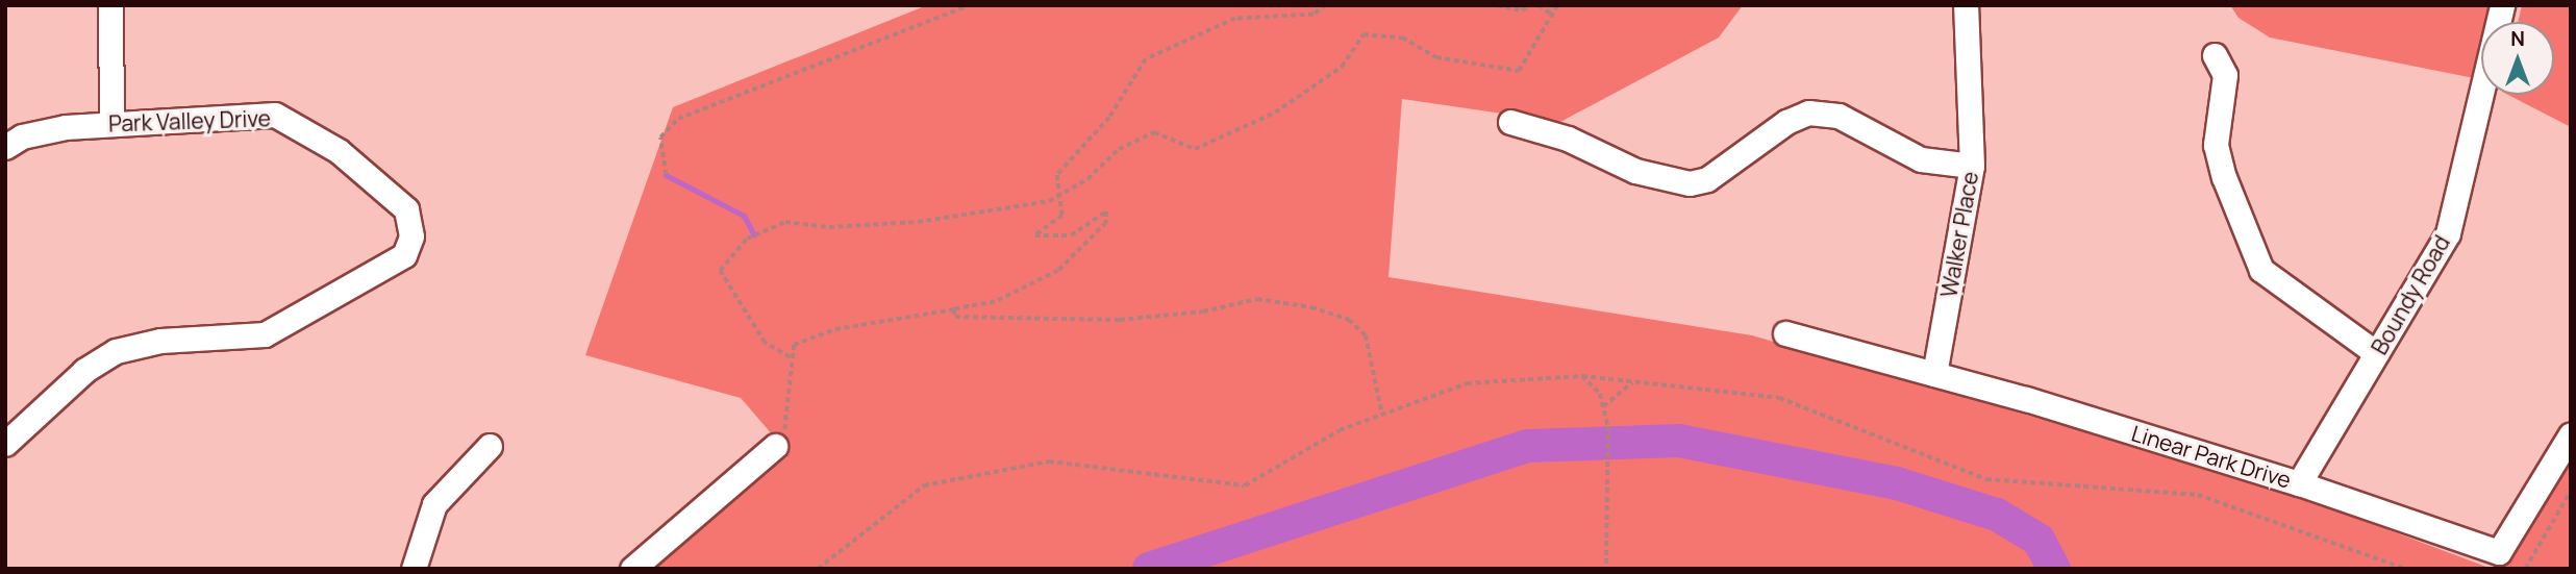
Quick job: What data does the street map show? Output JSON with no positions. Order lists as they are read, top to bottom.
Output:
{
  "streets": {
    "street": [
      "Park Valley Drive",
      "Walker Place",
      "Boundy Road",
      "Linear Park Drive"
    ]
  },
  "crossings": [
    ["Walker Place", "Linear Park Drive"],
    ["Boundy Road", "Linear Park Drive"]
  ],
  "north": "top"
}
